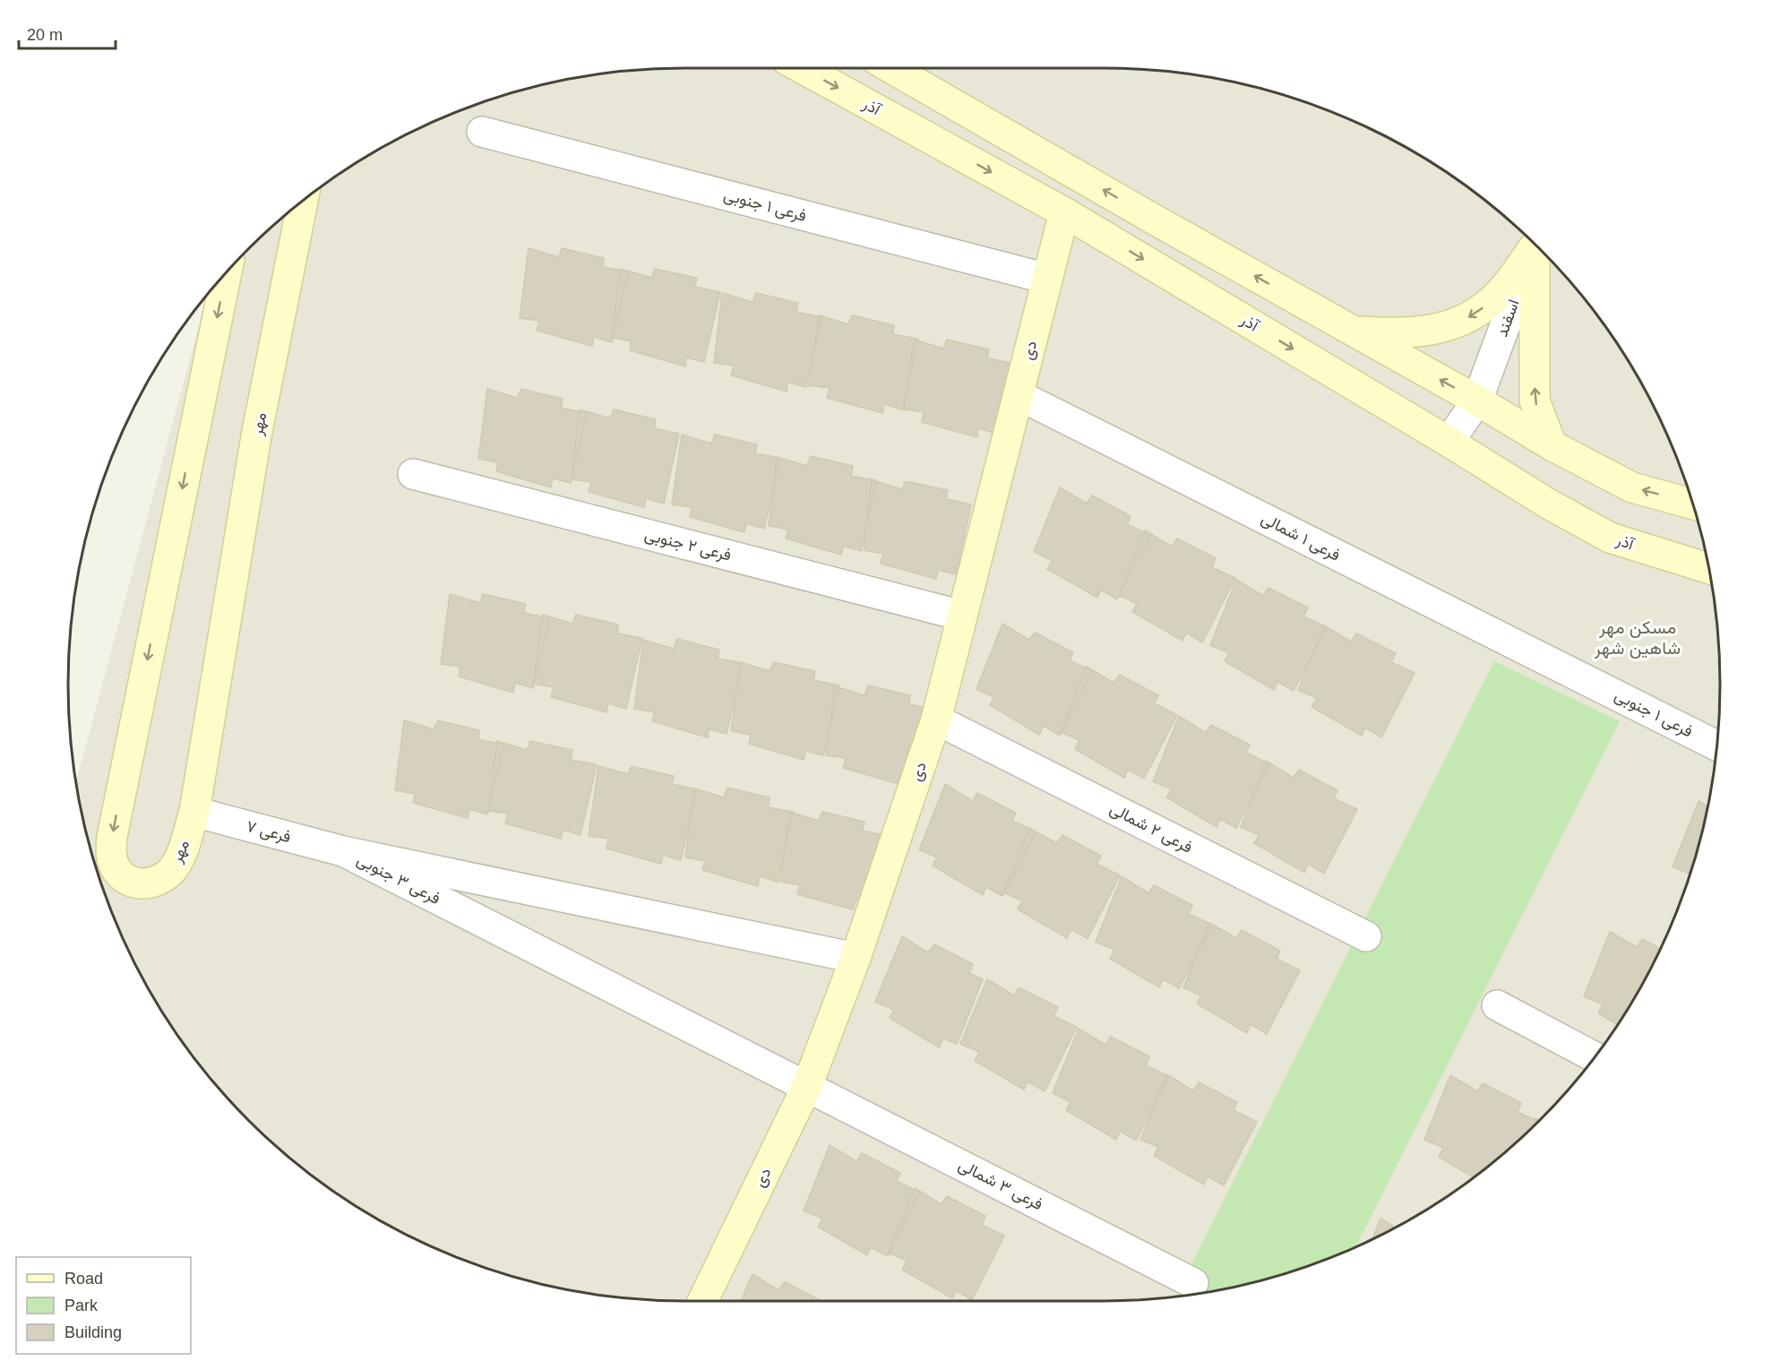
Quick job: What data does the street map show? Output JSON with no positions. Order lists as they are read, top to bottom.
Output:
{
  "streets": {
    "street": [
      "آذر",
      "فرعی ۱ جنوبی",
      "اسفند",
      "دی",
      "مهر",
      "فرعی ۱ شمالی",
      "فرعی ۲ جنوبی",
      "فرعی ۲ شمالی",
      "فرعی ۷",
      "فرعی ۳ جنوبی",
      "فرعی ۳ شمالی"
    ]
  },
  "crossings": [
    ["آذر", "اسفند"],
    ["آذر", "دی"],
    ["فرعی ۱ جنوبی", "دی"],
    ["فرعی ۱ جنوبی", "فرعی ۱ شمالی"],
    ["دی", "فرعی ۱ شمالی"],
    ["دی", "فرعی ۲ جنوبی"],
    ["دی", "فرعی ۲ شمالی"],
    ["دی", "فرعی ۳ جنوبی"],
    ["دی", "فرعی ۳ شمالی"],
    ["مهر", "فرعی ۷"],
    ["فرعی ۷", "فرعی ۳ جنوبی"],
    ["فرعی ۳ جنوبی", "فرعی ۳ شمالی"]
  ],
  "districts": ["مسکن مهر شاهین شهر"],
  "legend": ["Road", "Park", "Building"],
  "scale_bar": "20 m"
}
